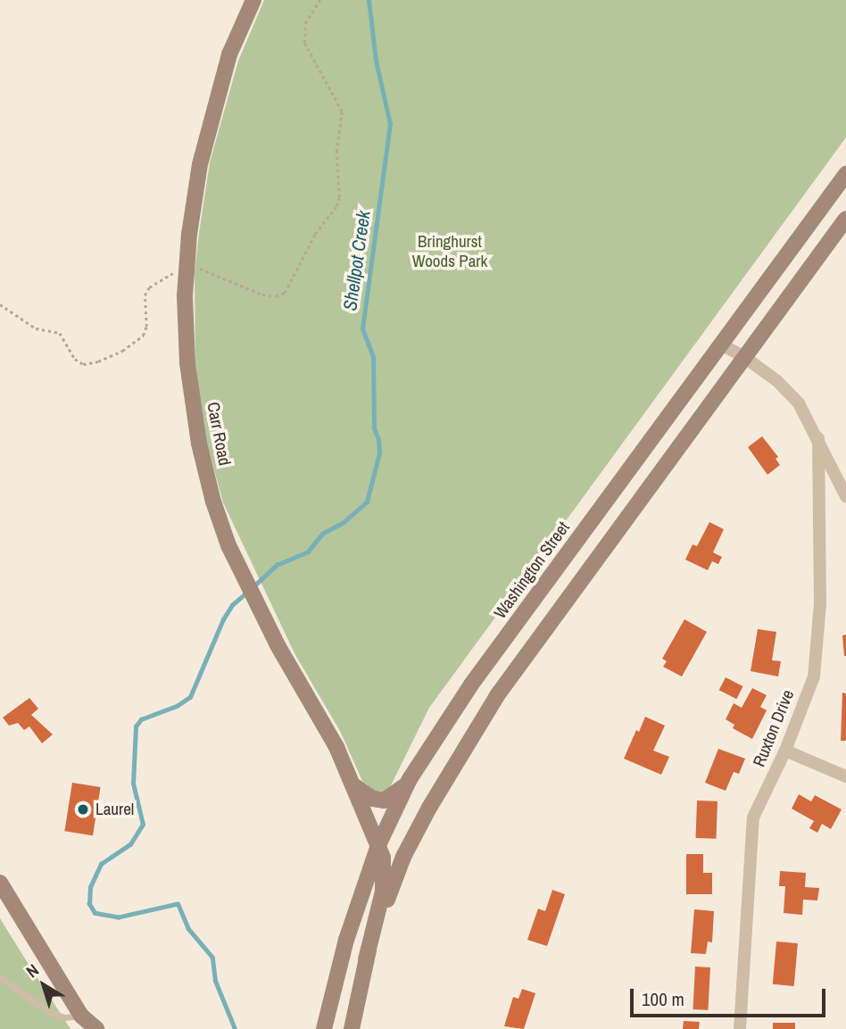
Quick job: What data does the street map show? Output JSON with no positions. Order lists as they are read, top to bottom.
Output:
{
  "streets": {
    "main road": ["Carr Road", "Washington Street"],
    "street": ["Ruxton Drive"]
  },
  "crossings": [
    ["Carr Road", "Washington Street"]
  ],
  "water": ["Shellpot Creek"],
  "parks": ["Bringhurst Woods Park"],
  "places": ["Laurel"],
  "scale_bar": "100 m",
  "north": "top left"
}
